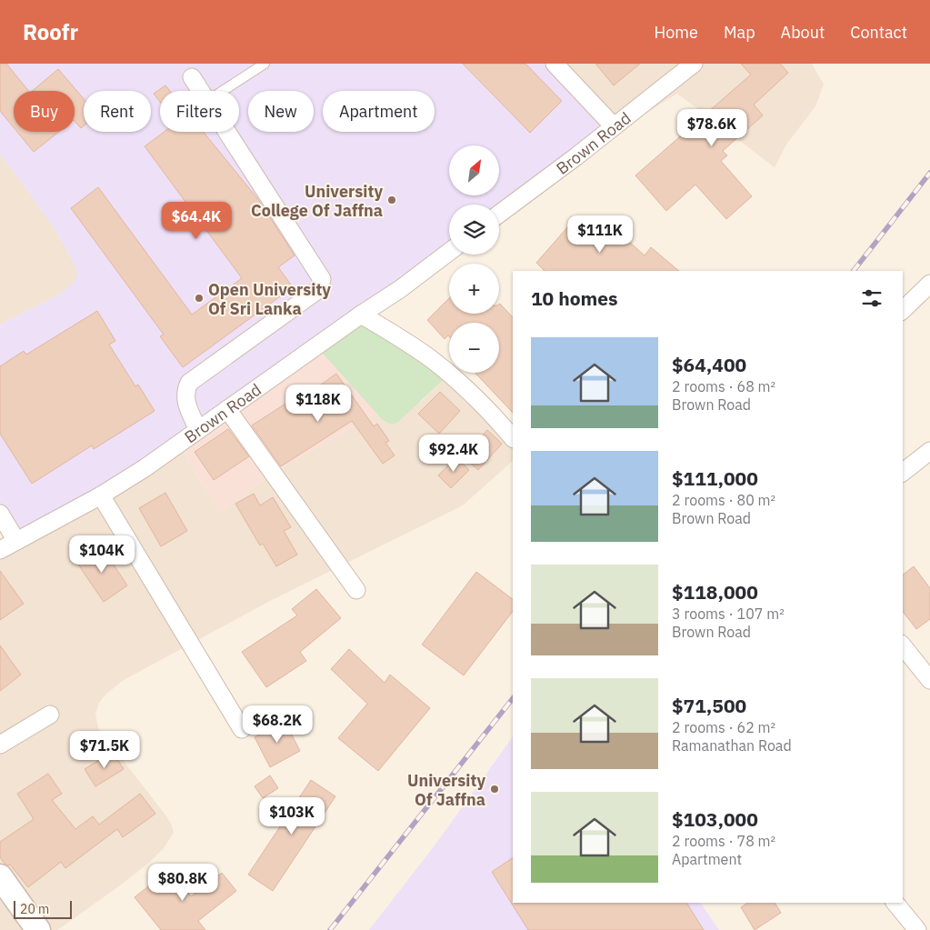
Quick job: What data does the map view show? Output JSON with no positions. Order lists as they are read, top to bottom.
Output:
{
  "streets": {
    "street": ["Brown Road"]
  },
  "places": ["University College Of Jaffna", "Open University Of Sri Lanka", "University Of Jaffna"],
  "scale_bar": "20 m",
  "north": "top right",
  "page": {
    "header": "Roofr",
    "nav": [
      "Home",
      "Map",
      "About",
      "Contact"
    ],
    "chip": [
      "Buy",
      "Rent",
      "Filters",
      "New",
      "Apartment"
    ],
    "price": [
      "$78.6K",
      "$64.4K",
      "$111K",
      "$118K",
      "$92.4K",
      "$104K",
      "$68.2K",
      "$71.5K",
      "$103K",
      "$80.8K"
    ],
    "map_buttons": ["+", "−"],
    "heading": "10 homes",
    "list": [
      {
        "name": "$64,400",
        "note": "2 rooms · 68 m² · Brown Road"
      },
      {
        "name": "$111,000",
        "note": "2 rooms · 80 m² · Brown Road"
      },
      {
        "name": "$118,000",
        "note": "3 rooms · 107 m² · Brown Road"
      },
      {
        "name": "$71,500",
        "note": "2 rooms · 62 m² · Ramanathan Road"
      },
      {
        "name": "$103,000",
        "note": "2 rooms · 78 m² · Apartment"
      }
    ],
    "scale": "20 m"
  }
}
